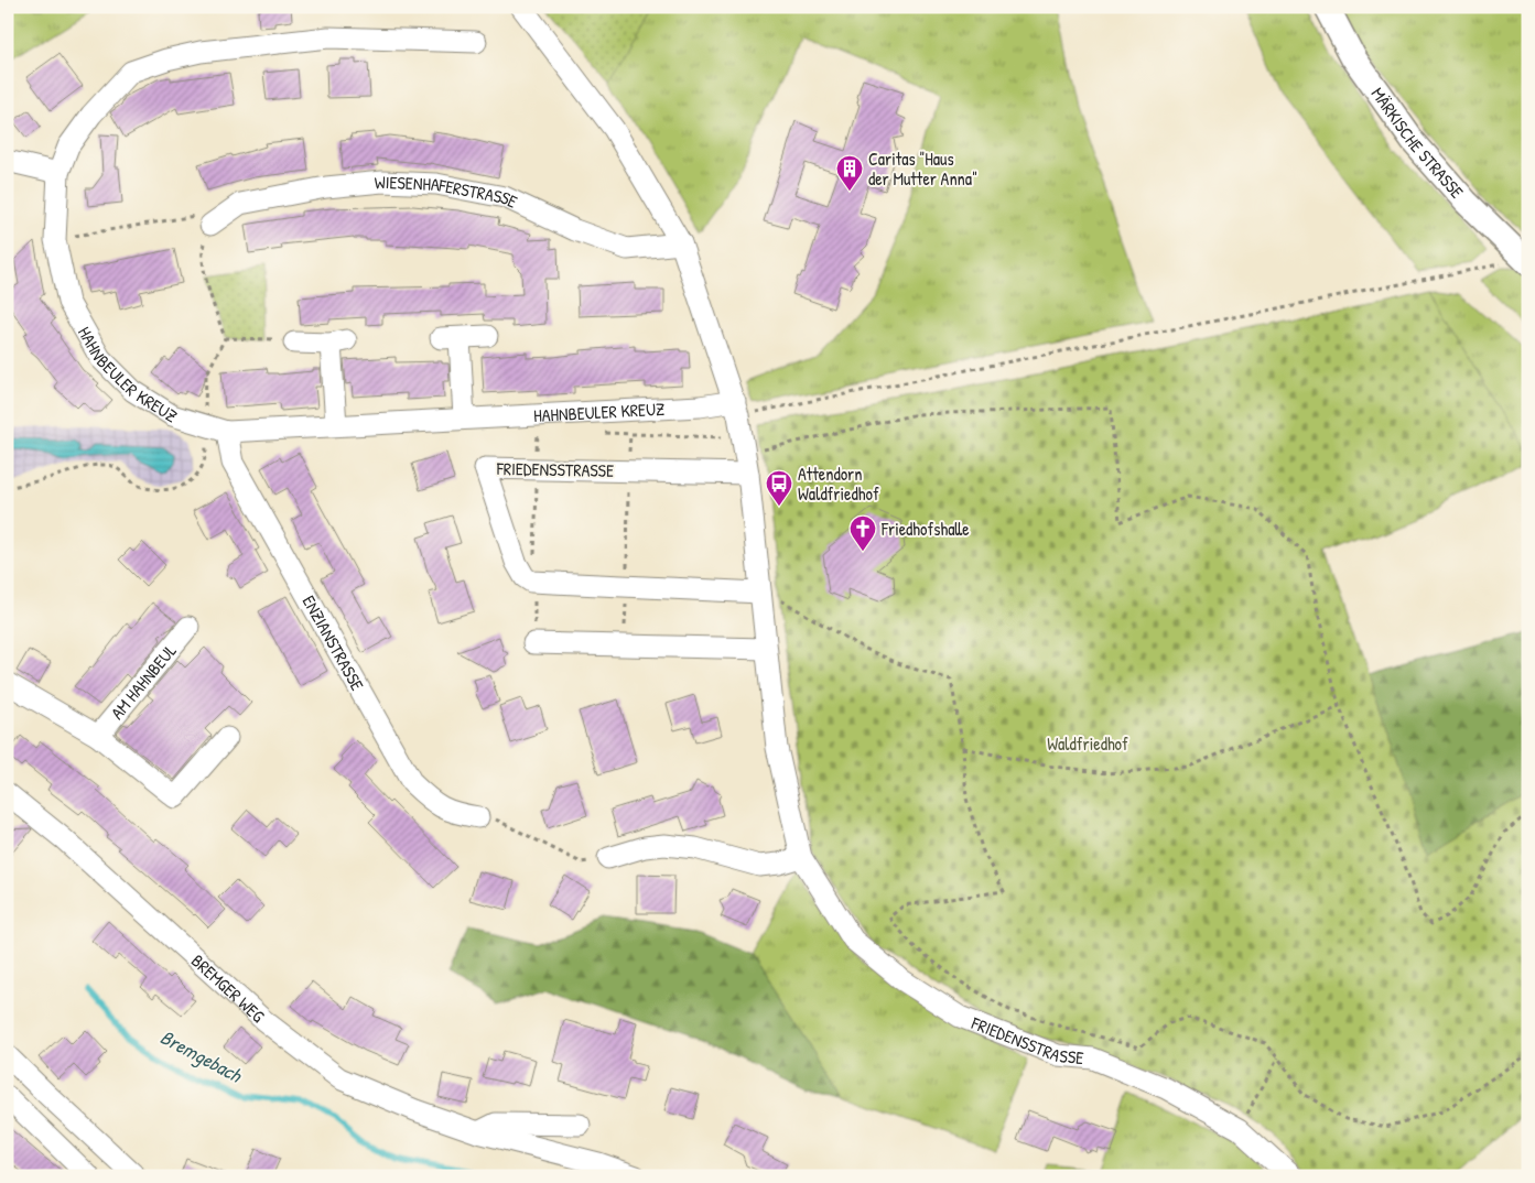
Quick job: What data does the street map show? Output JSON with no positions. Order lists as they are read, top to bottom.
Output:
{
  "streets": {
    "main road": ["MÄRKISCHE STRASSE"],
    "street": [
      "WIESENHAFERSTRASSE",
      "HAHNBEULER KREUZ",
      "FRIEDENSSTRASSE",
      "ENZIANSTRASSE",
      "AM HAHNBEUL",
      "BREMGER WEG"
    ]
  },
  "crossings": [
    ["WIESENHAFERSTRASSE", "FRIEDENSSTRASSE"],
    ["HAHNBEULER KREUZ", "FRIEDENSSTRASSE"],
    ["HAHNBEULER KREUZ", "ENZIANSTRASSE"]
  ],
  "water": ["Bremgebach"],
  "parks": ["Waldfriedhof"],
  "places": {
    "building": ["Caritas \"Haus der Mutter Anna\""],
    "bus stop": ["Attendorn Waldfriedhof"],
    "church": ["Friedhofshalle"]
  }
}
